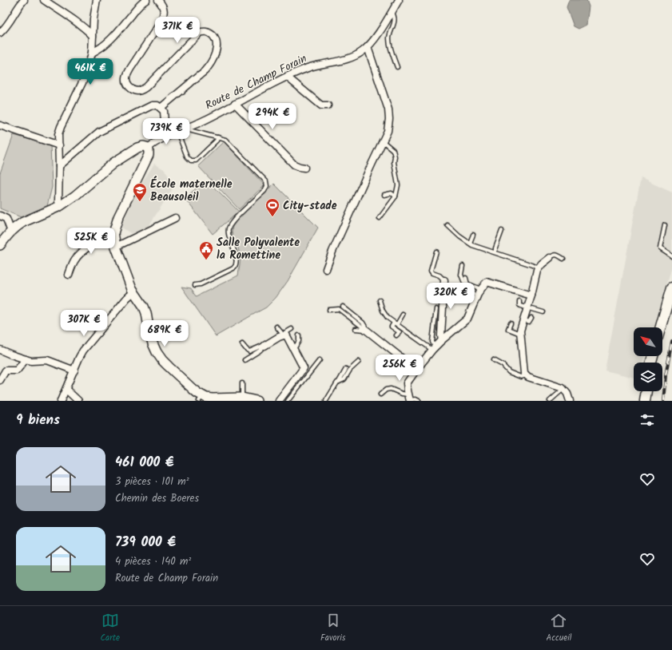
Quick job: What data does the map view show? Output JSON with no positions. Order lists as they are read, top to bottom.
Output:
{
  "streets": {
    "main road": ["Route de Champ Forain"]
  },
  "places": {
    "school or university": ["École maternelle Beausoleil"],
    "sports": ["City-stade"],
    "public building": ["Salle Polyvalente la Romettine"]
  },
  "north": "top left",
  "page": {
    "price": [
      "371K €",
      "461K €",
      "294K €",
      "739K €",
      "525K €",
      "320K €",
      "307K €",
      "689K €",
      "256K €"
    ],
    "heading": "9 biens",
    "list": [
      {
        "name": "461 000 €",
        "note": "3 pièces · 101 m² · Chemin des Boeres"
      },
      {
        "name": "739 000 €",
        "note": "4 pièces · 140 m² · Route de Champ Forain"
      }
    ],
    "tabs": ["Carte", "Favoris", "Accueil"]
  }
}
